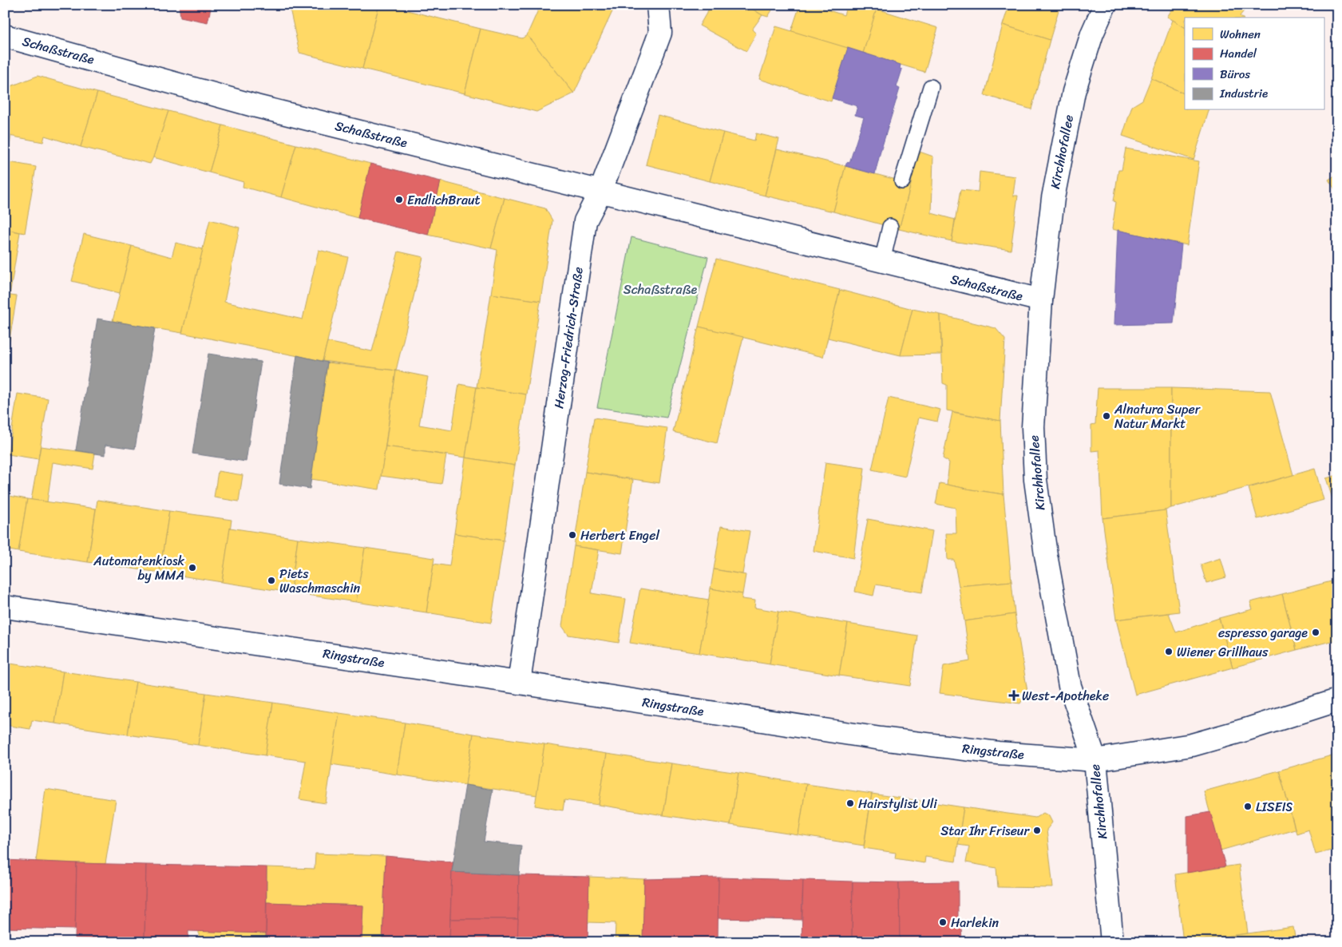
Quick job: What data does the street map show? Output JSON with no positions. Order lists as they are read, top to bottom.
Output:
{
  "streets": {
    "street": [
      "Schaßstraße",
      "Kirchhofallee",
      "Herzog-Friedrich-Straße",
      "Ringstraße"
    ]
  },
  "crossings": [
    ["Schaßstraße", "Kirchhofallee"],
    ["Schaßstraße", "Herzog-Friedrich-Straße"],
    ["Kirchhofallee", "Ringstraße"],
    ["Herzog-Friedrich-Straße", "Ringstraße"]
  ],
  "parks": ["Schaßstraße"],
  "places": {
    "other": [
      "EndlichBraut",
      "Alnatura Super Natur Markt",
      "Herbert Engel",
      "Automatenkiosk by MMA",
      "Piets Waschmaschin",
      "espresso garage",
      "Wiener Grillhaus",
      "Hairstylist Uli",
      "LISEIS",
      "Star Ihr Friseur",
      "Harlekin"
    ],
    "health": ["West-Apotheke"]
  },
  "legend": [
    "Wohnen",
    "Handel",
    "Büros",
    "Industrie"
  ]
}
